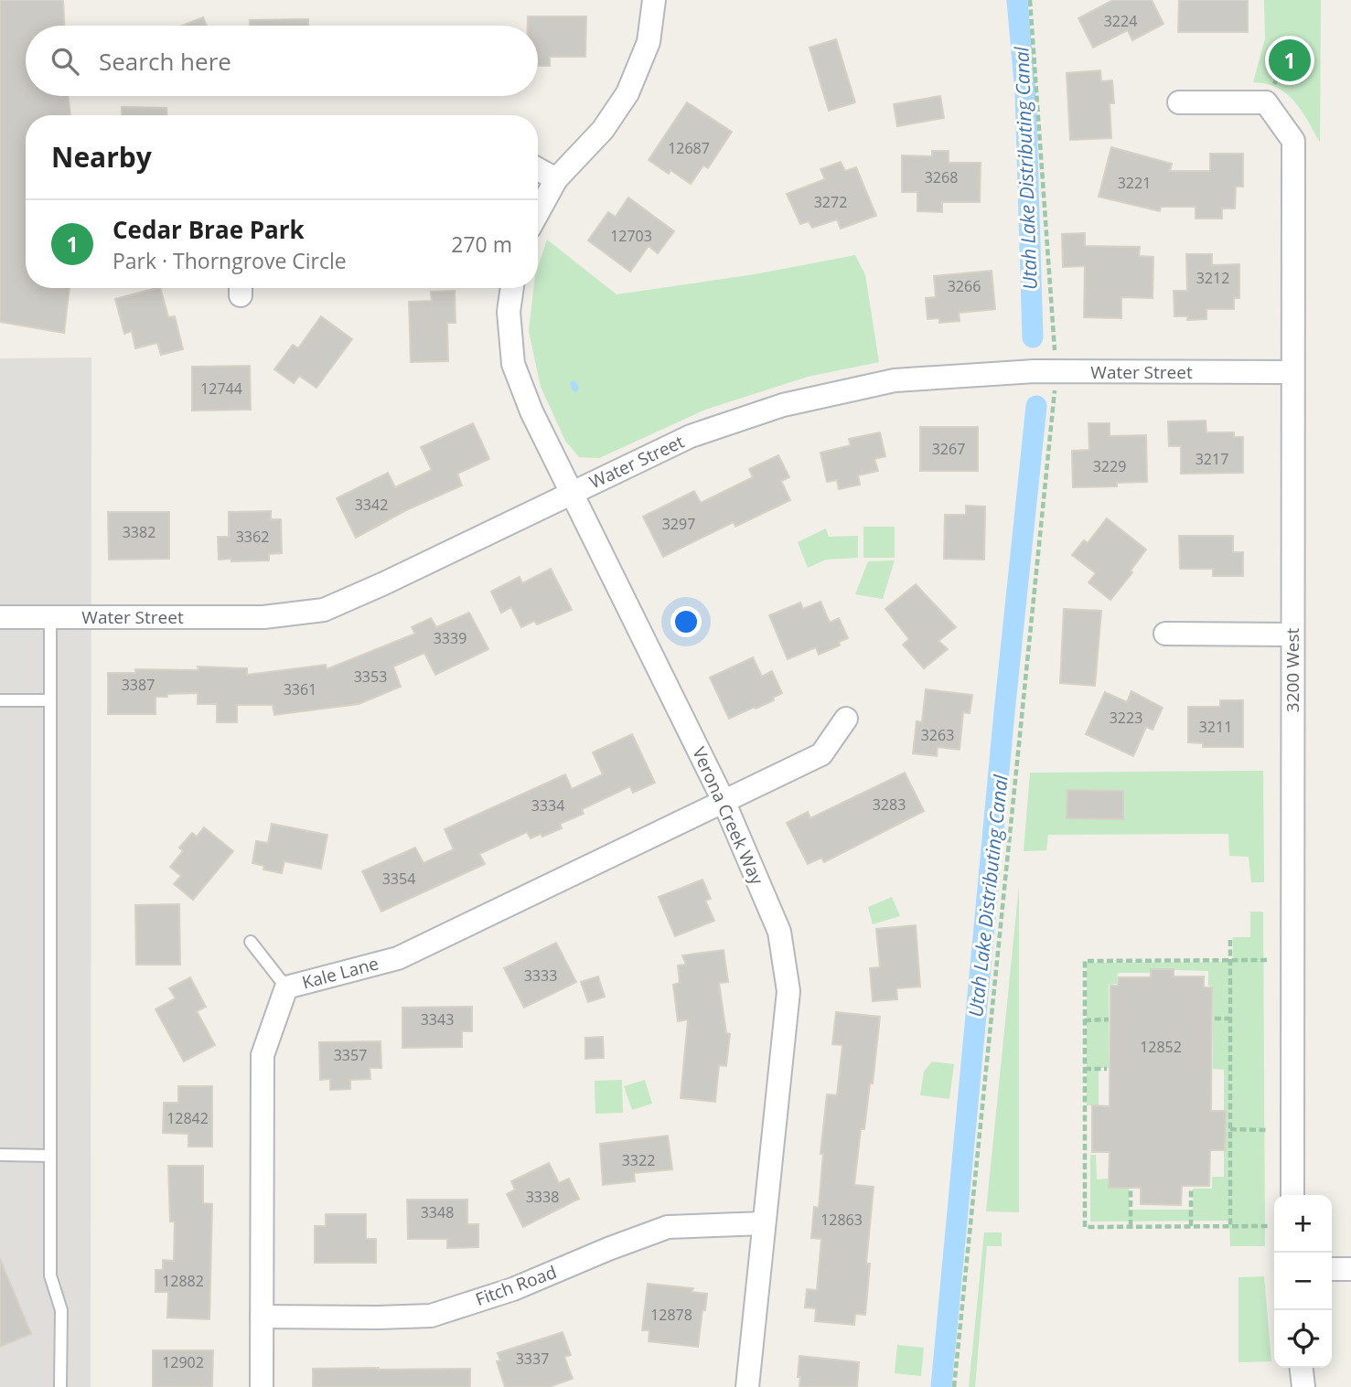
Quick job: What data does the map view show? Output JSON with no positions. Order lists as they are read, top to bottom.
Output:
{
  "streets": {
    "street": [
      "Water Street",
      "3200 West",
      "Verona Creek Way",
      "Kale Lane",
      "Fitch Road"
    ]
  },
  "crossings": [
    ["Water Street", "3200 West"],
    ["Water Street", "Verona Creek Way"],
    ["Verona Creek Way", "Kale Lane"],
    ["Verona Creek Way", "Fitch Road"],
    ["Kale Lane", "Fitch Road"]
  ],
  "water": ["Utah Lake Distributing Canal"],
  "house_numbers": [
    "3224",
    "12687",
    "3268",
    "3221",
    "3272",
    "12703",
    "3212",
    "3266",
    "12744",
    "3267",
    "3217",
    "3229",
    "3342",
    "3297",
    "3382",
    "3362",
    "3339",
    "3353",
    "3387",
    "3361",
    "3223",
    "3211",
    "3263",
    "3283",
    "3334",
    "3354",
    "3333",
    "3343",
    "12852",
    "3357",
    "12842",
    "3322",
    "3338",
    "3348",
    "12863",
    "12882",
    "12878",
    "3337",
    "12902"
  ],
  "page": {
    "search": "Search here",
    "pins": "1",
    "heading": "Nearby",
    "list": [
      {
        "mark": "1",
        "name": "Cedar Brae Park",
        "note": "Park · Thorngrove Circle",
        "value": "270 m"
      }
    ],
    "map_buttons": ["+", "−"]
  }
}
